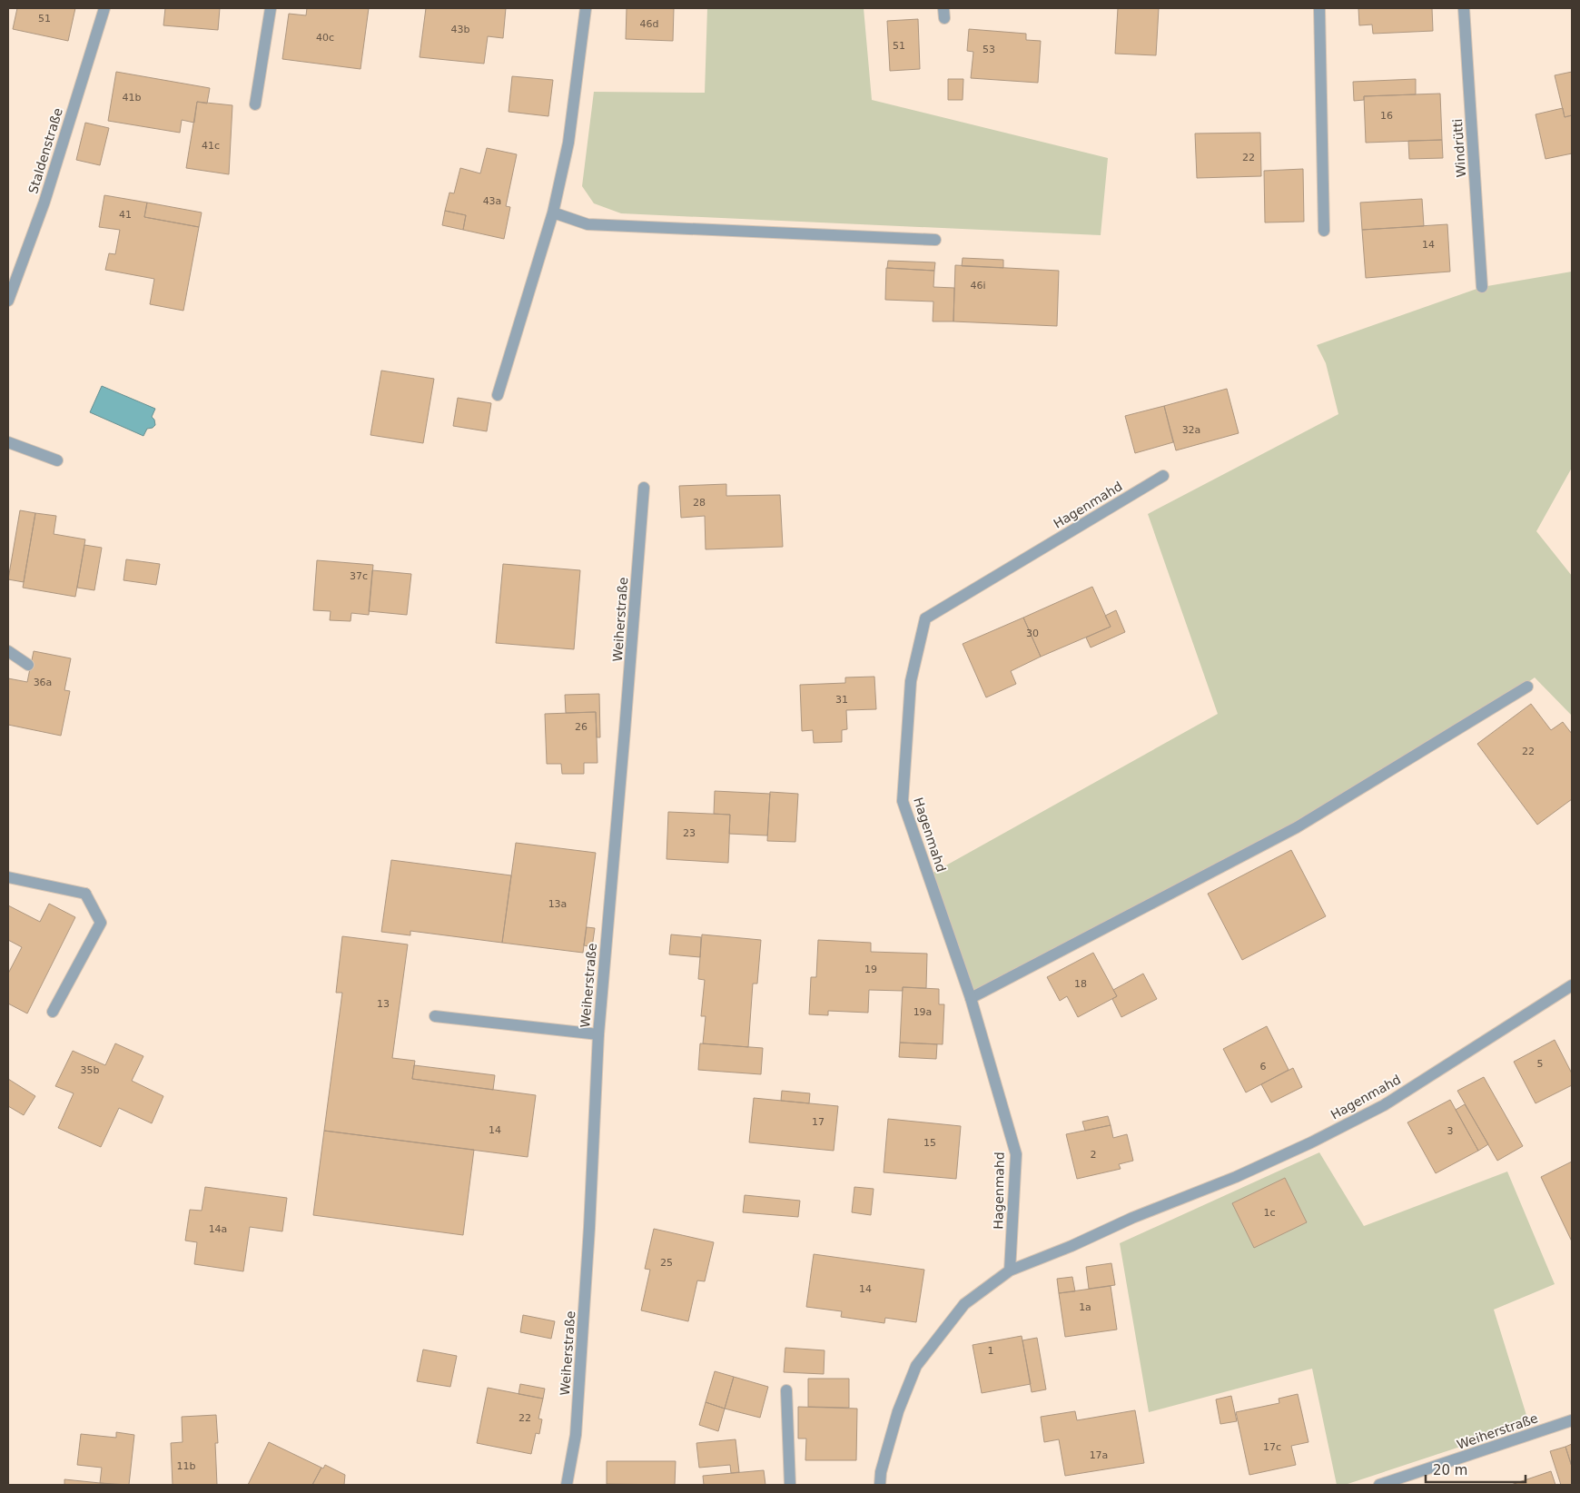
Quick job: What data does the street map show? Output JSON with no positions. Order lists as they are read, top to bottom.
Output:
{
  "streets": {
    "street": [
      "Windrütti",
      "Staldenstraße",
      "Hagenmahd",
      "Weiherstraße"
    ]
  },
  "house_numbers": [
    "51",
    "46d",
    "43b",
    "40c",
    "51",
    "53",
    "41b",
    "16",
    "41c",
    "22",
    "43a",
    "41",
    "14",
    "46i",
    "32a",
    "28",
    "37c",
    "30",
    "36a",
    "31",
    "26",
    "22",
    "23",
    "13a",
    "19",
    "18",
    "13",
    "19a",
    "5",
    "6",
    "35b",
    "17",
    "14",
    "3",
    "15",
    "2",
    "1c",
    "14a",
    "25",
    "14",
    "1a",
    "1",
    "22",
    "17c",
    "17a",
    "11b"
  ],
  "scale_bar": "20 m"
}
